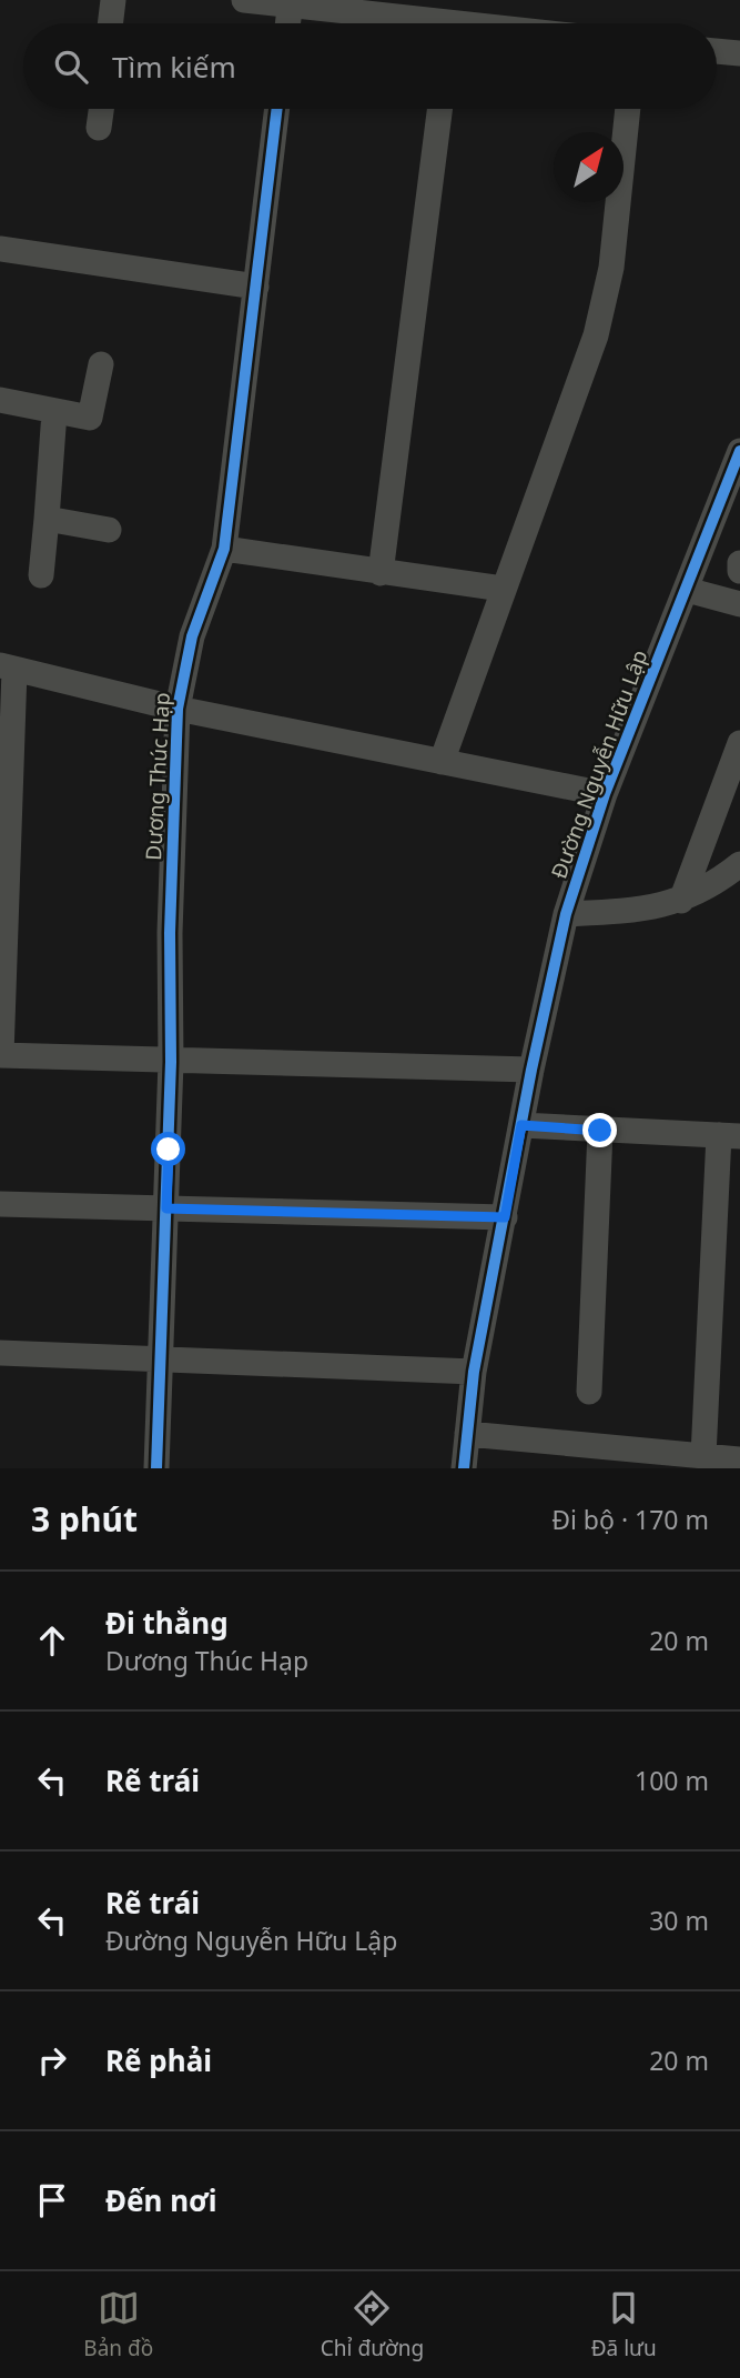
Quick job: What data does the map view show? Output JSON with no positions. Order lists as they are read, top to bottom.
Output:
{
  "streets": {
    "street": ["Đường Nguyễn Hữu Lập", "Dương Thúc Hạp"]
  },
  "north": "top right",
  "page": {
    "search": "Tìm kiếm",
    "heading": ["3 phút", "Đi bộ · 170 m"],
    "list": [
      ["Đi thẳng", "Dương Thúc Hạp", "20 m"],
      ["Rẽ trái", "100 m"],
      ["Rẽ trái", "Đường Nguyễn Hữu Lập", "30 m"],
      ["Rẽ phải", "20 m"],
      "Đến nơi"
    ],
    "nav": ["Bản đồ", "Chỉ đường", "Đã lưu"]
  }
}
